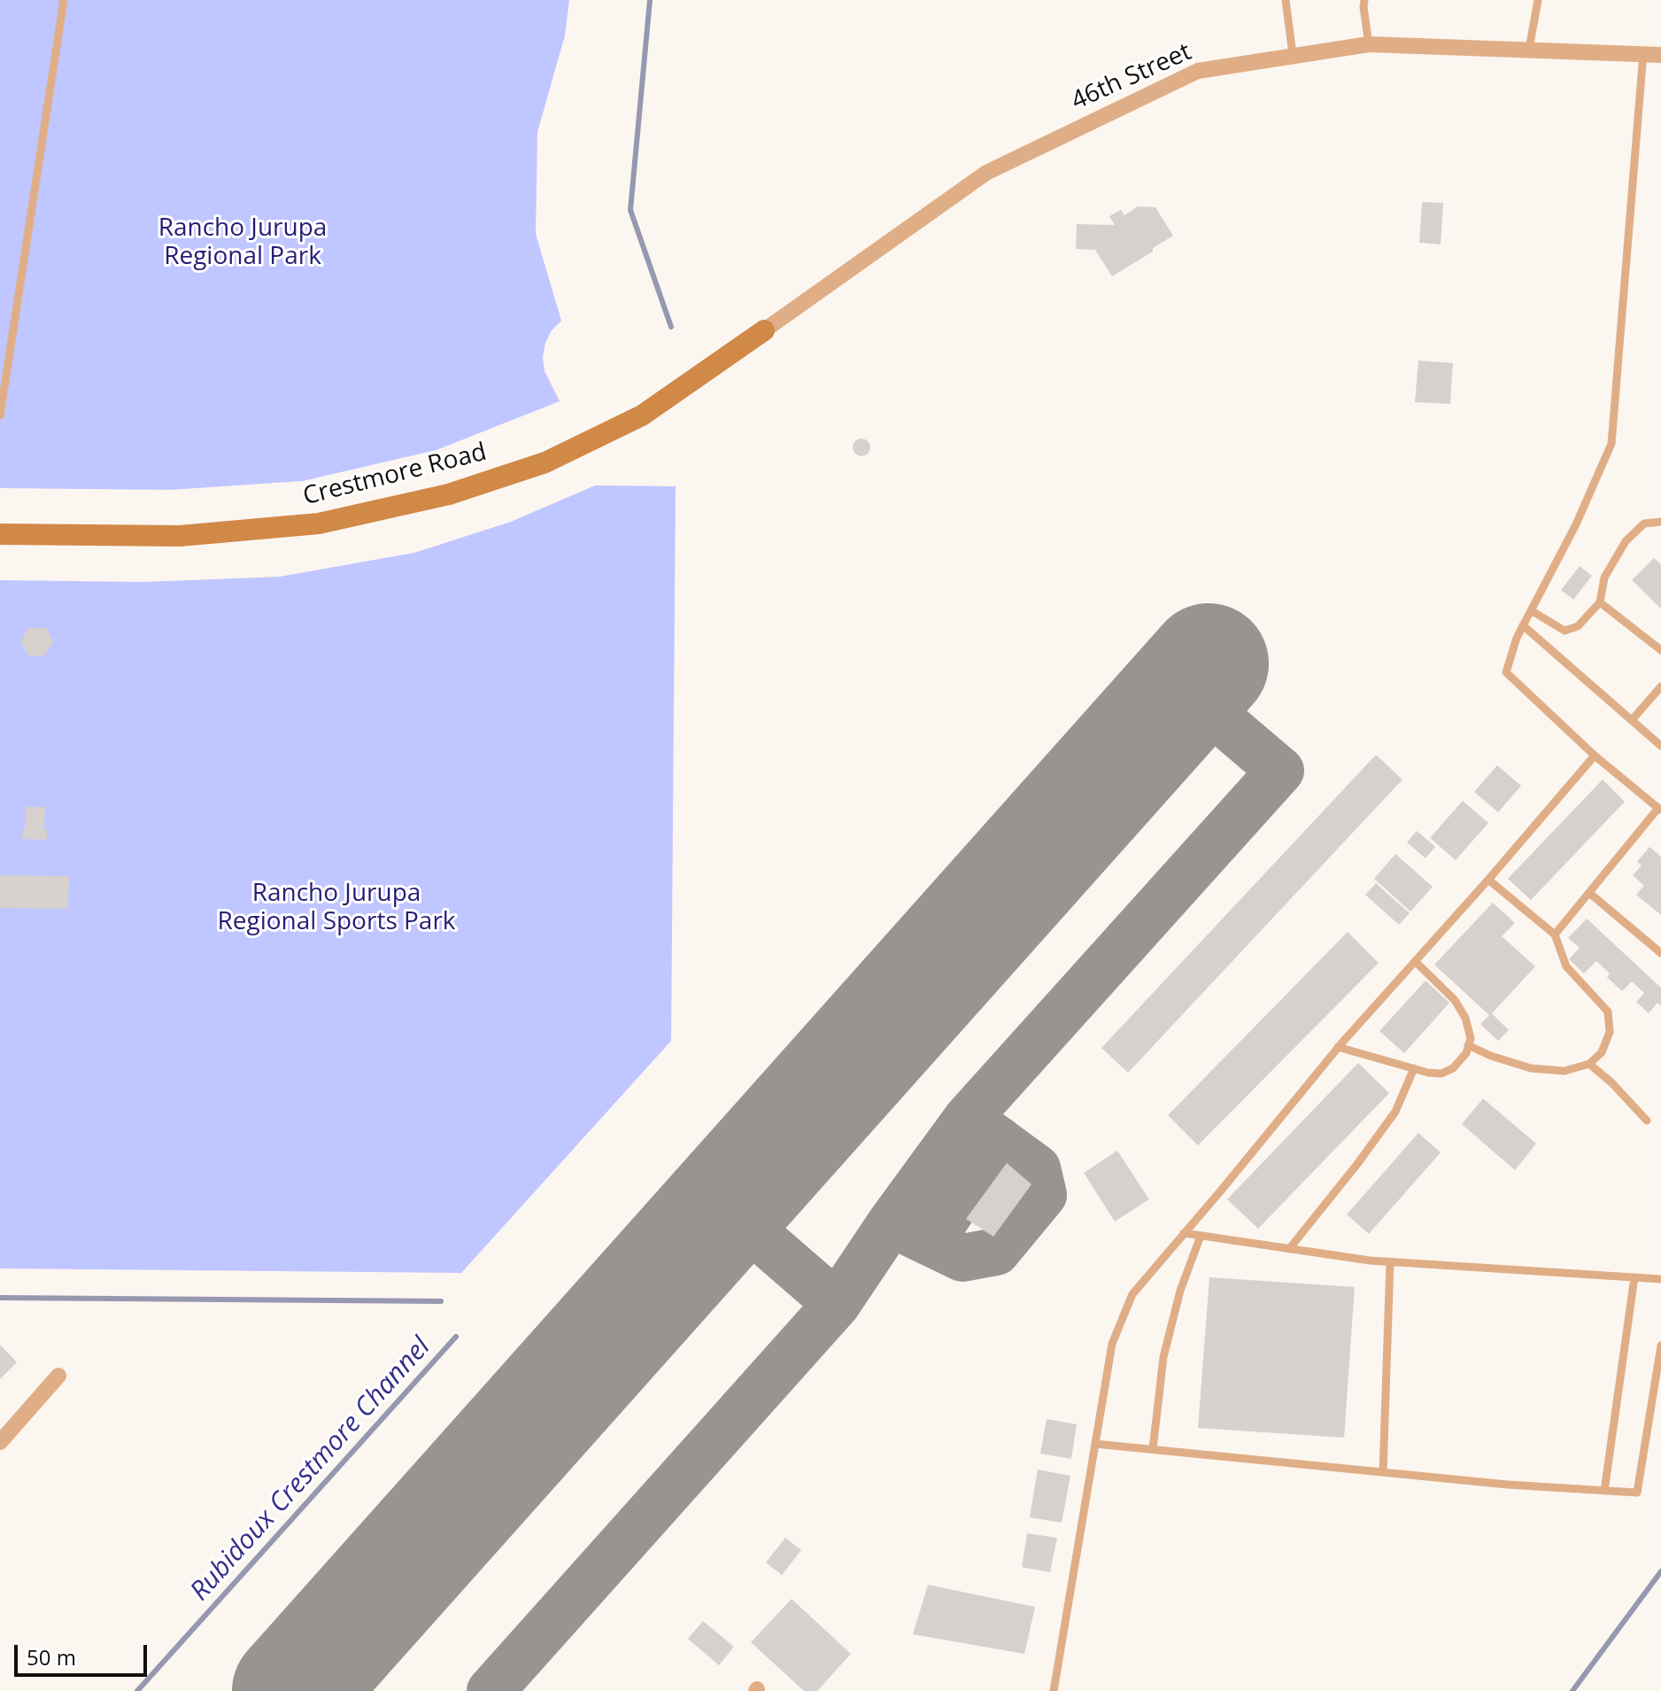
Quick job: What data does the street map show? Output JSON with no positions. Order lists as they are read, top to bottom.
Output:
{
  "streets": {
    "street": ["46th Street", "Crestmore Road"]
  },
  "crossings": [
    ["46th Street", "Crestmore Road"]
  ],
  "water": ["Rubidoux Crestmore Channel"],
  "parks": ["Rancho Jurupa Regional Park", "Rancho Jurupa Regional Sports Park"],
  "scale_bar": "50 m"
}
